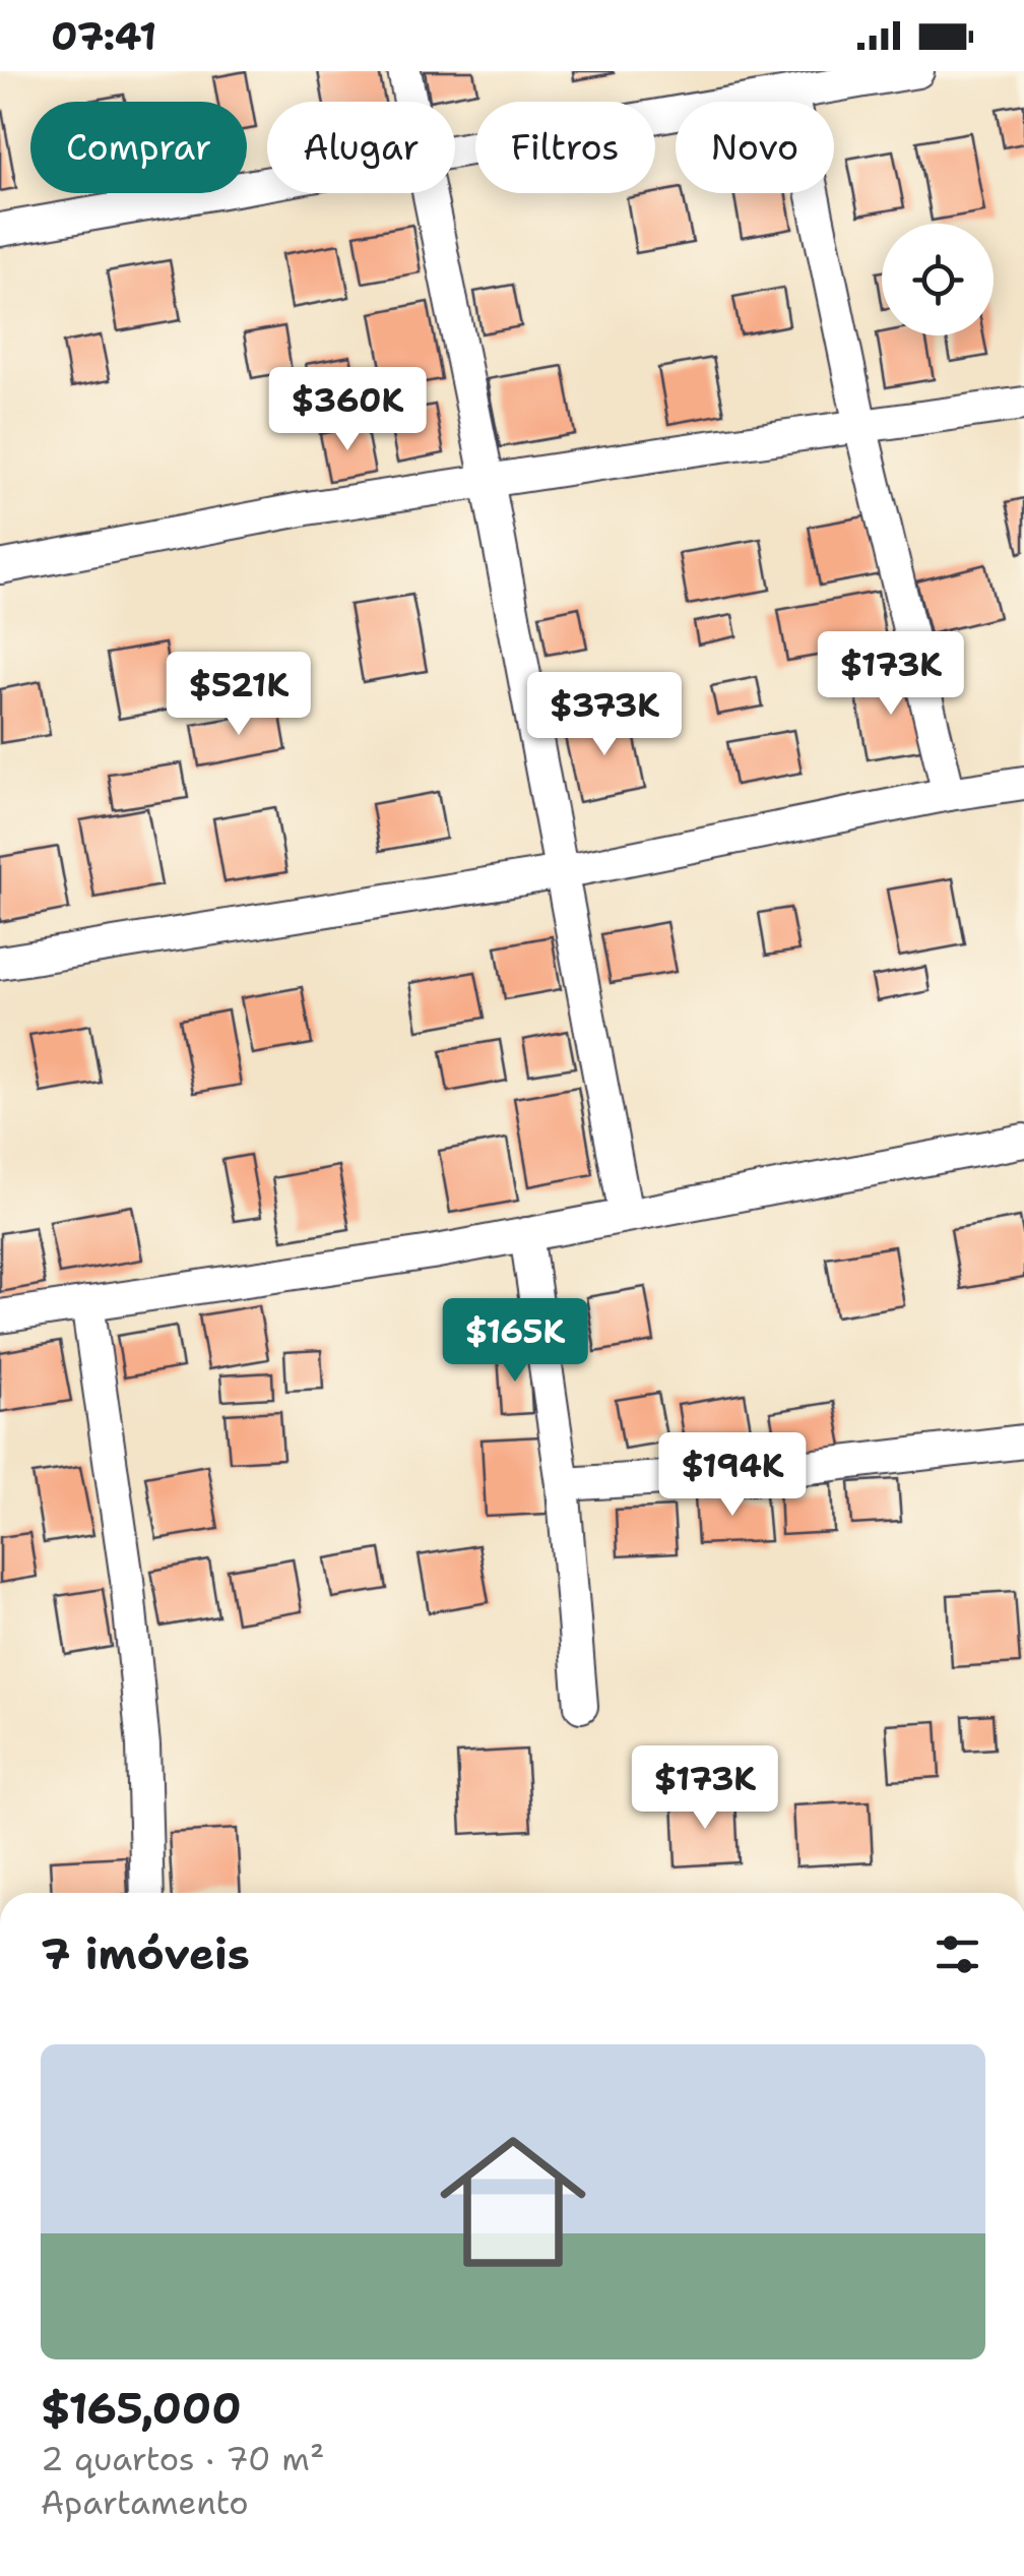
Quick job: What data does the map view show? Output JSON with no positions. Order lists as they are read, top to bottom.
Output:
{
  "page": {
    "status": "07:41",
    "chip": [
      "Comprar",
      "Alugar",
      "Filtros",
      "Novo"
    ],
    "price": [
      "$360K",
      "$173K",
      "$521K",
      "$373K",
      "$165K",
      "$194K",
      "$173K"
    ],
    "heading": "7 imóveis",
    "list": [
      {
        "name": "$165,000",
        "note": "2 quartos · 70 m² · Apartamento"
      }
    ]
  }
}
